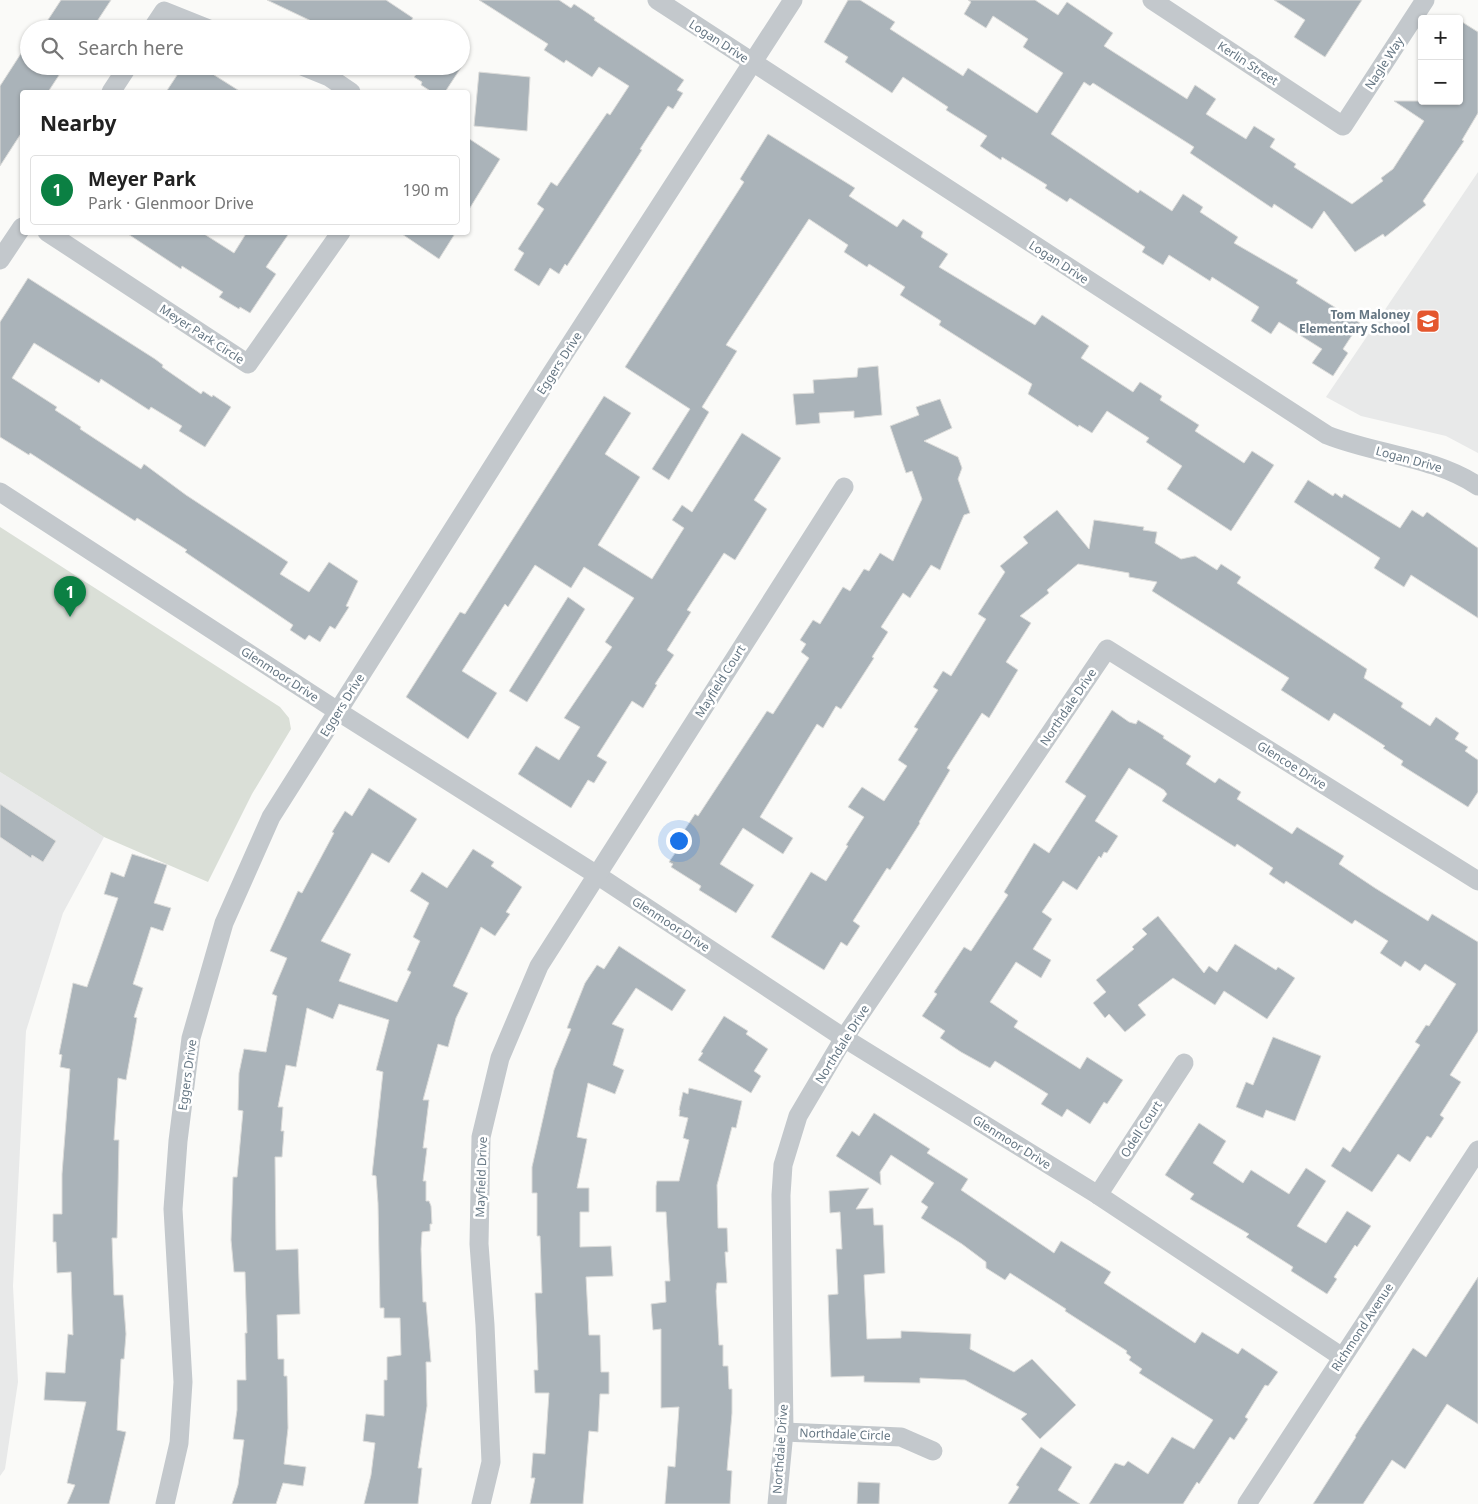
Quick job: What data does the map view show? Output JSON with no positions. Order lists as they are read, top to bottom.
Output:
{
  "streets": {
    "street": [
      "Logan Drive",
      "Kerlin Street",
      "Nagle Way",
      "Meyer Park Circle",
      "Eggers Drive",
      "Glenmoor Drive",
      "Mayfield Court",
      "Northdale Drive",
      "Glencoe Drive",
      "Odell Court",
      "Mayfield Drive",
      "Richmond Avenue",
      "Northdale Circle"
    ]
  },
  "crossings": [
    ["Logan Drive", "Eggers Drive"],
    ["Kerlin Street", "Nagle Way"],
    ["Eggers Drive", "Glenmoor Drive"],
    ["Glenmoor Drive", "Mayfield Court"],
    ["Glenmoor Drive", "Northdale Drive"],
    ["Glenmoor Drive", "Odell Court"],
    ["Glenmoor Drive", "Mayfield Drive"],
    ["Glenmoor Drive", "Richmond Avenue"],
    ["Mayfield Court", "Mayfield Drive"],
    ["Northdale Drive", "Glencoe Drive"],
    ["Northdale Drive", "Northdale Circle"]
  ],
  "places": {
    "school or university": ["Tom Maloney Elementary School"]
  },
  "page": {
    "map_buttons": ["+", "−"],
    "search": "Search here",
    "heading": "Nearby",
    "list": [
      {
        "mark": "1",
        "name": "Meyer Park",
        "note": "Park · Glenmoor Drive",
        "value": "190 m"
      }
    ],
    "pins": "1"
  }
}
